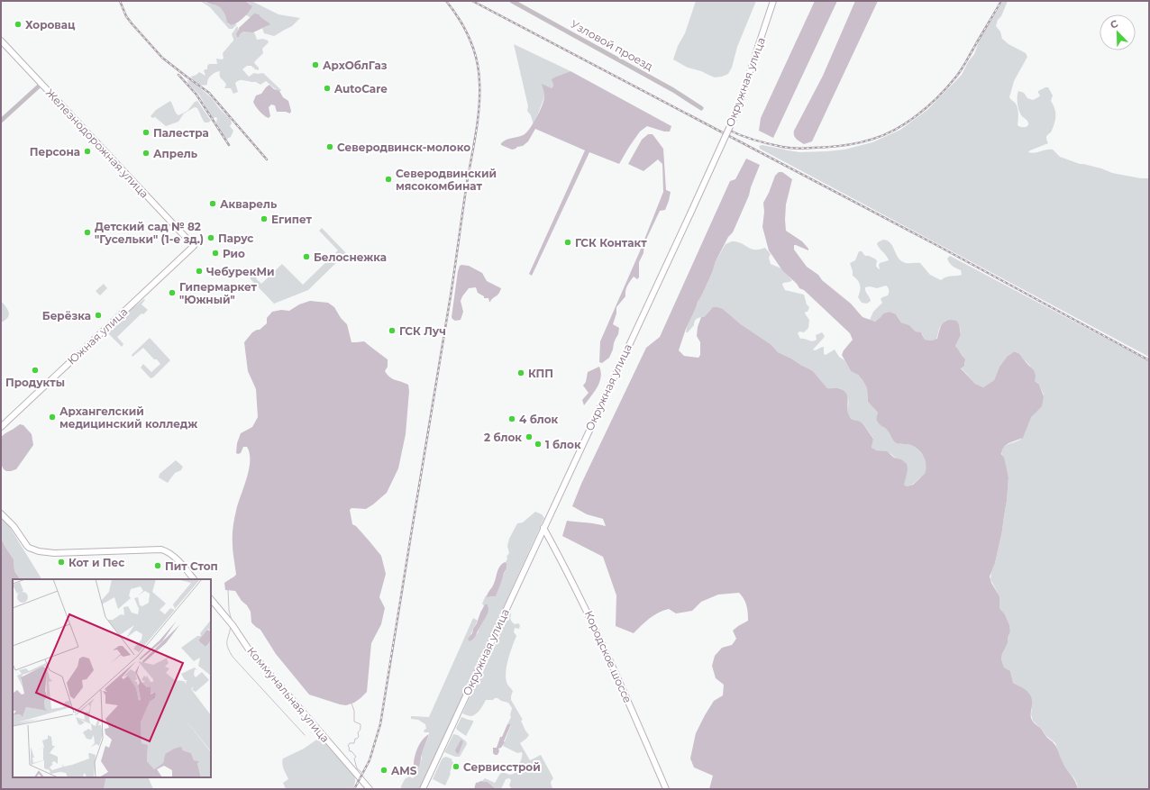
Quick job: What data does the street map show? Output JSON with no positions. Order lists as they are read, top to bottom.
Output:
{
  "streets": {
    "main road": [
      "Окружная улица",
      "Железнодорожная улица",
      "Южная улица",
      "Кородское шоссе",
      "Коммунальная улица"
    ],
    "street": ["Узловой проезд"]
  },
  "crossings": [
    ["Окружная улица", "Кородское шоссе"],
    ["Железнодорожная улица", "Южная улица"]
  ],
  "places": [
    "Хоровац",
    "АрхОблГаз",
    "AutoCare",
    "Палестра",
    "Северодвинск-молоко",
    "Персона",
    "Апрель",
    "Северодвинский мясокомбинат",
    "Акварель",
    "Египет",
    "Детский сад № 82 \"Гусельки\" (1-е зд.)",
    "Парус",
    "ГСК Контакт",
    "Рио",
    "Белоснежка",
    "ЧебурекМи",
    "Гипермаркет \"Южный\"",
    "Берёзка",
    "ГСК Луч",
    "Продукты",
    "КПП",
    "Архангелский медицинский колледж",
    "4 блок",
    "2 блок",
    "1 блок",
    "Кот и Пес",
    "Пит Стоп",
    "Сервисстрой",
    "AMS"
  ],
  "north": "top left"
}
